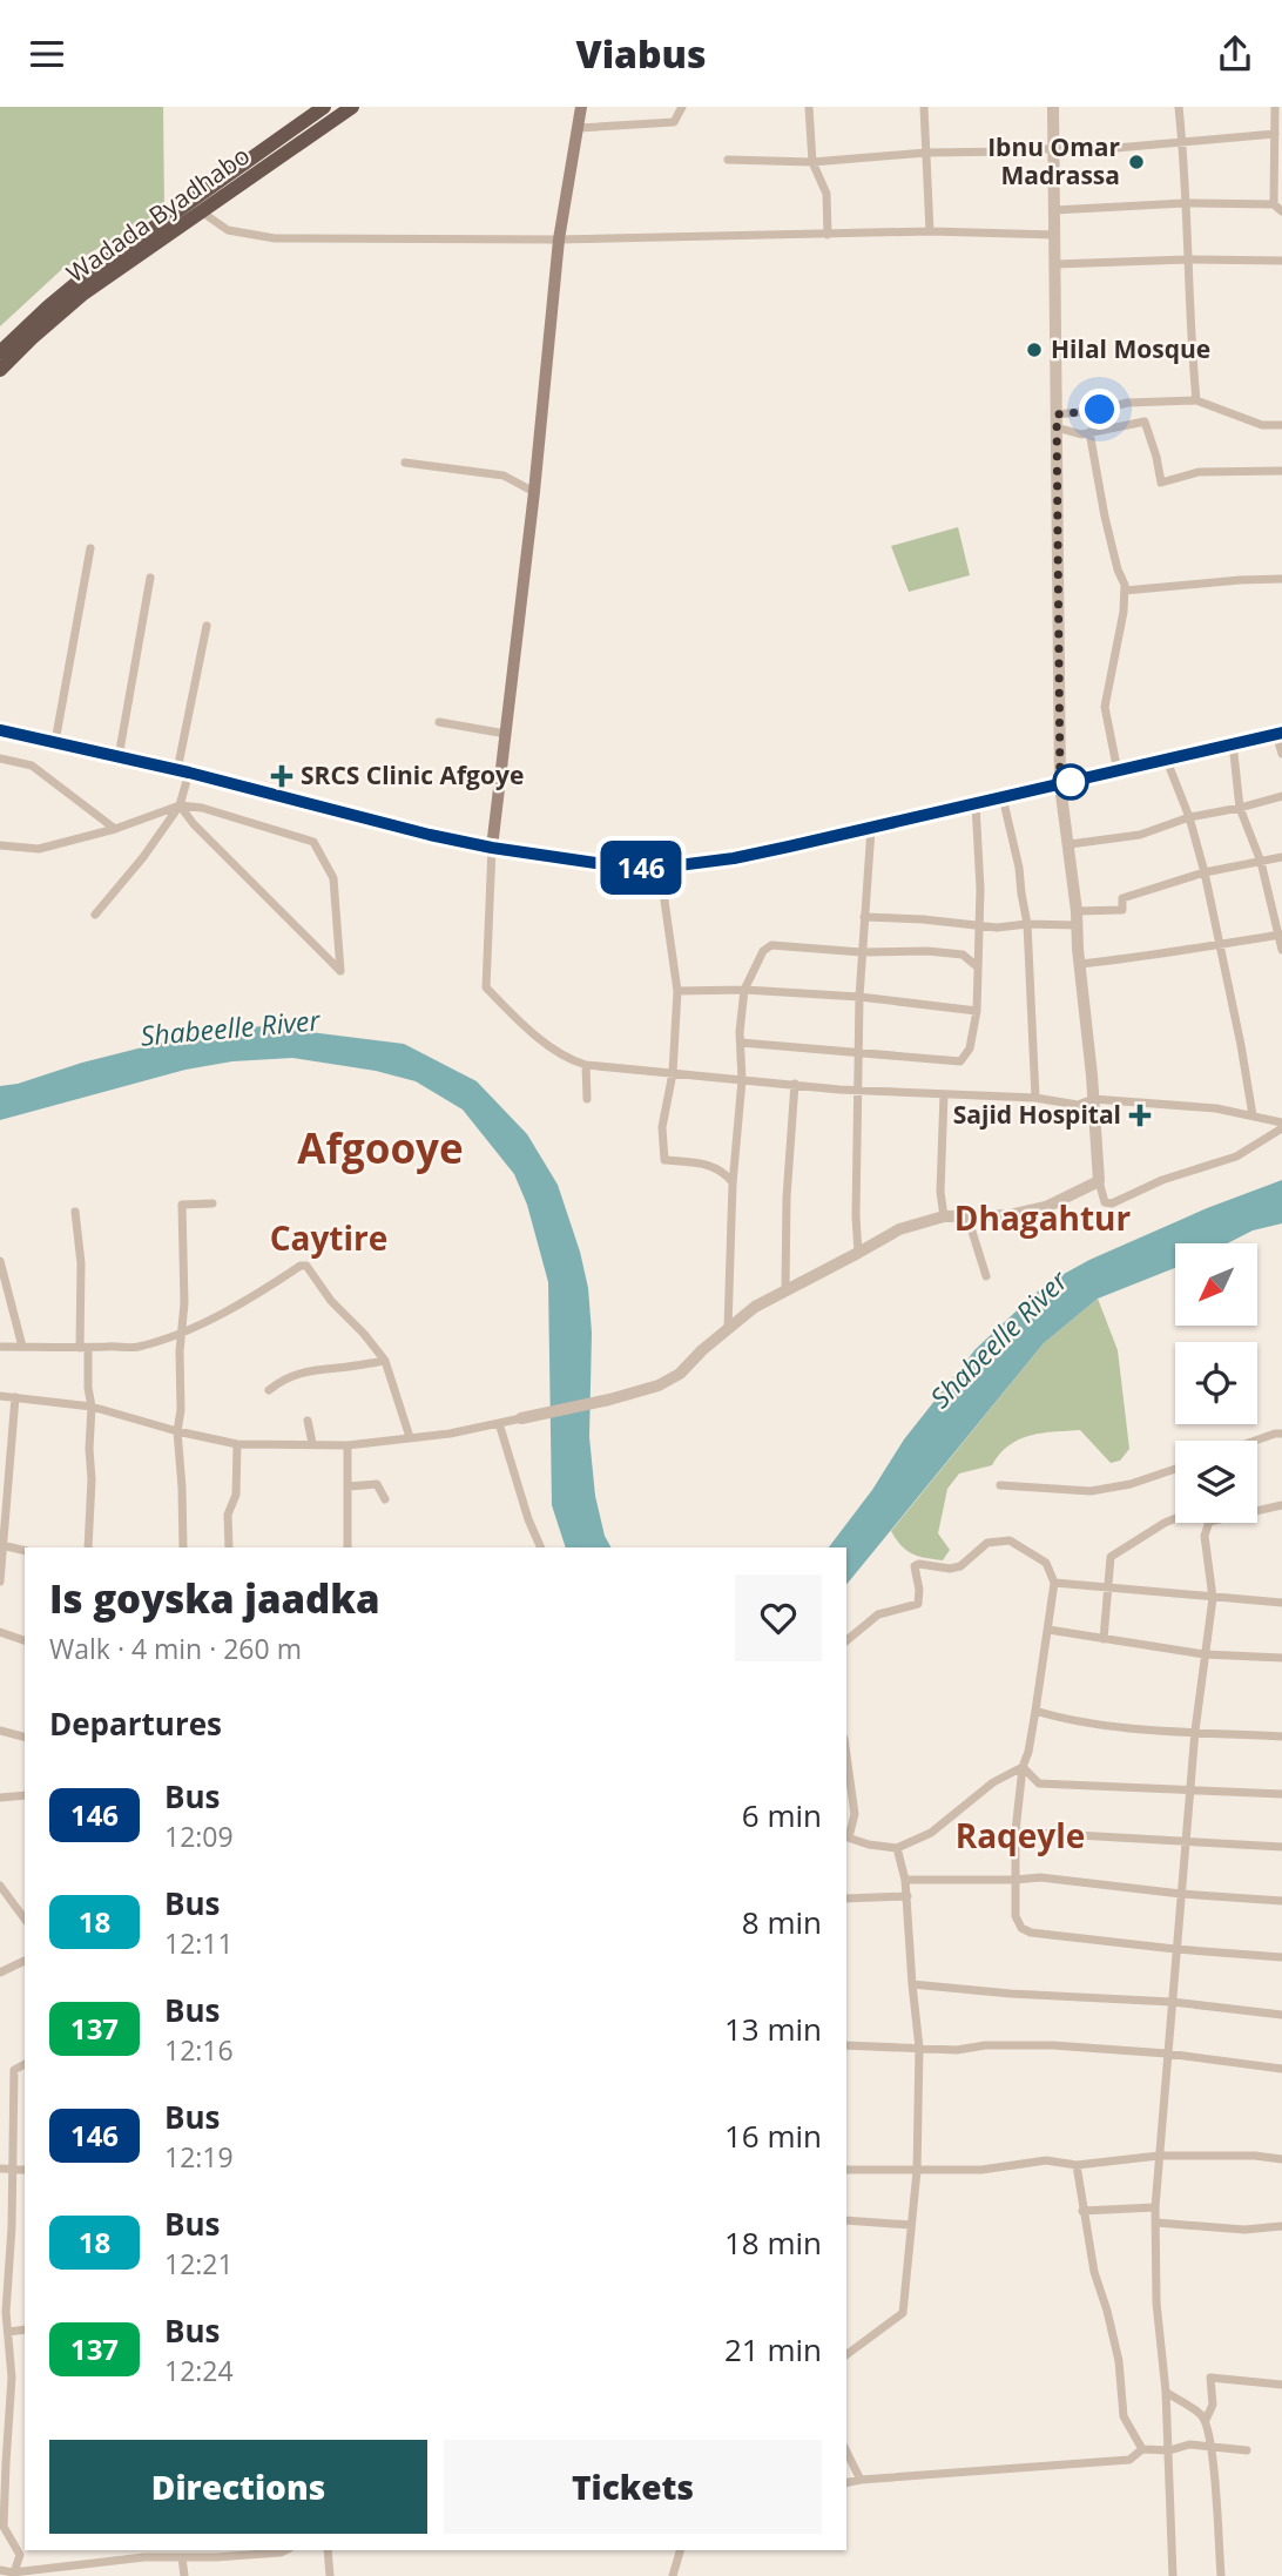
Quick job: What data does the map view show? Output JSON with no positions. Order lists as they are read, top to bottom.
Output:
{
  "streets": {
    "highway": ["Wadada Byadhabo"]
  },
  "districts": [
    "Afgooye",
    "Dhagahtur",
    "Caytire",
    "Raqeyle"
  ],
  "water": ["Shabeelle River"],
  "places": {
    "other": ["Ibnu Omar Madrassa", "Hilal Mosque"],
    "health": ["SRCS Clinic Afgoye", "Sajid Hospital"]
  },
  "lines": ["bus line 146"],
  "north": "bottom left",
  "page": {
    "header": "Viabus",
    "on_map": "146",
    "heading": [
      ["Is goyska jaadka", "Walk · 4 min · 260 m"],
      "Departures"
    ],
    "list": [
      {
        "mark": "146",
        "name": "Bus",
        "note": "12:09",
        "value": "6 min"
      },
      {
        "mark": "18",
        "name": "Bus",
        "note": "12:11",
        "value": "8 min"
      },
      {
        "mark": "137",
        "name": "Bus",
        "note": "12:16",
        "value": "13 min"
      },
      {
        "mark": "146",
        "name": "Bus",
        "note": "12:19",
        "value": "16 min"
      },
      {
        "mark": "18",
        "name": "Bus",
        "note": "12:21",
        "value": "18 min"
      },
      {
        "mark": "137",
        "name": "Bus",
        "note": "12:24",
        "value": "21 min"
      }
    ],
    "buttons": ["Directions", "Tickets"]
  }
}
